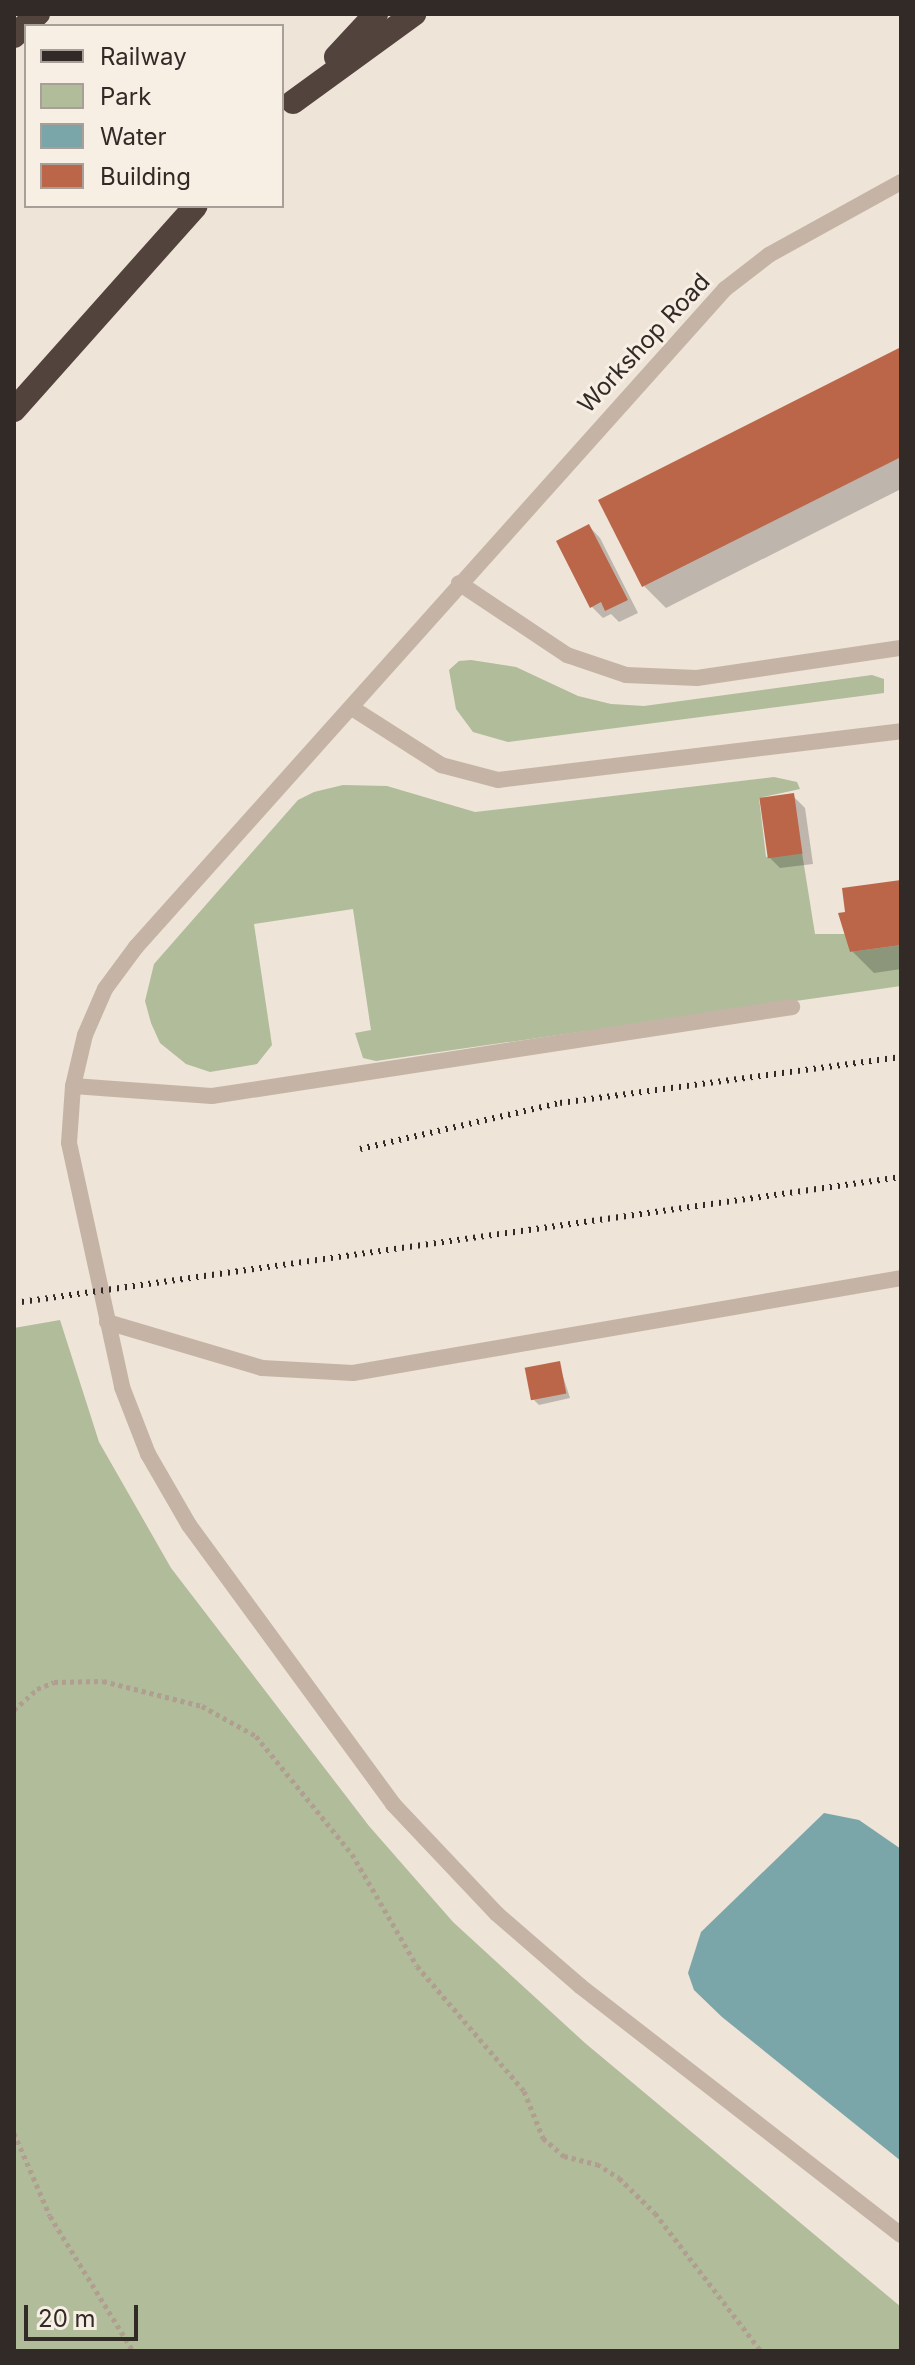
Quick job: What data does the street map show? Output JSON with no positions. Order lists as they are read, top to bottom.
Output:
{
  "streets": {
    "lane": ["Workshop Road"]
  },
  "legend": [
    "Railway",
    "Park",
    "Water",
    "Building"
  ],
  "scale_bar": "20 m"
}
